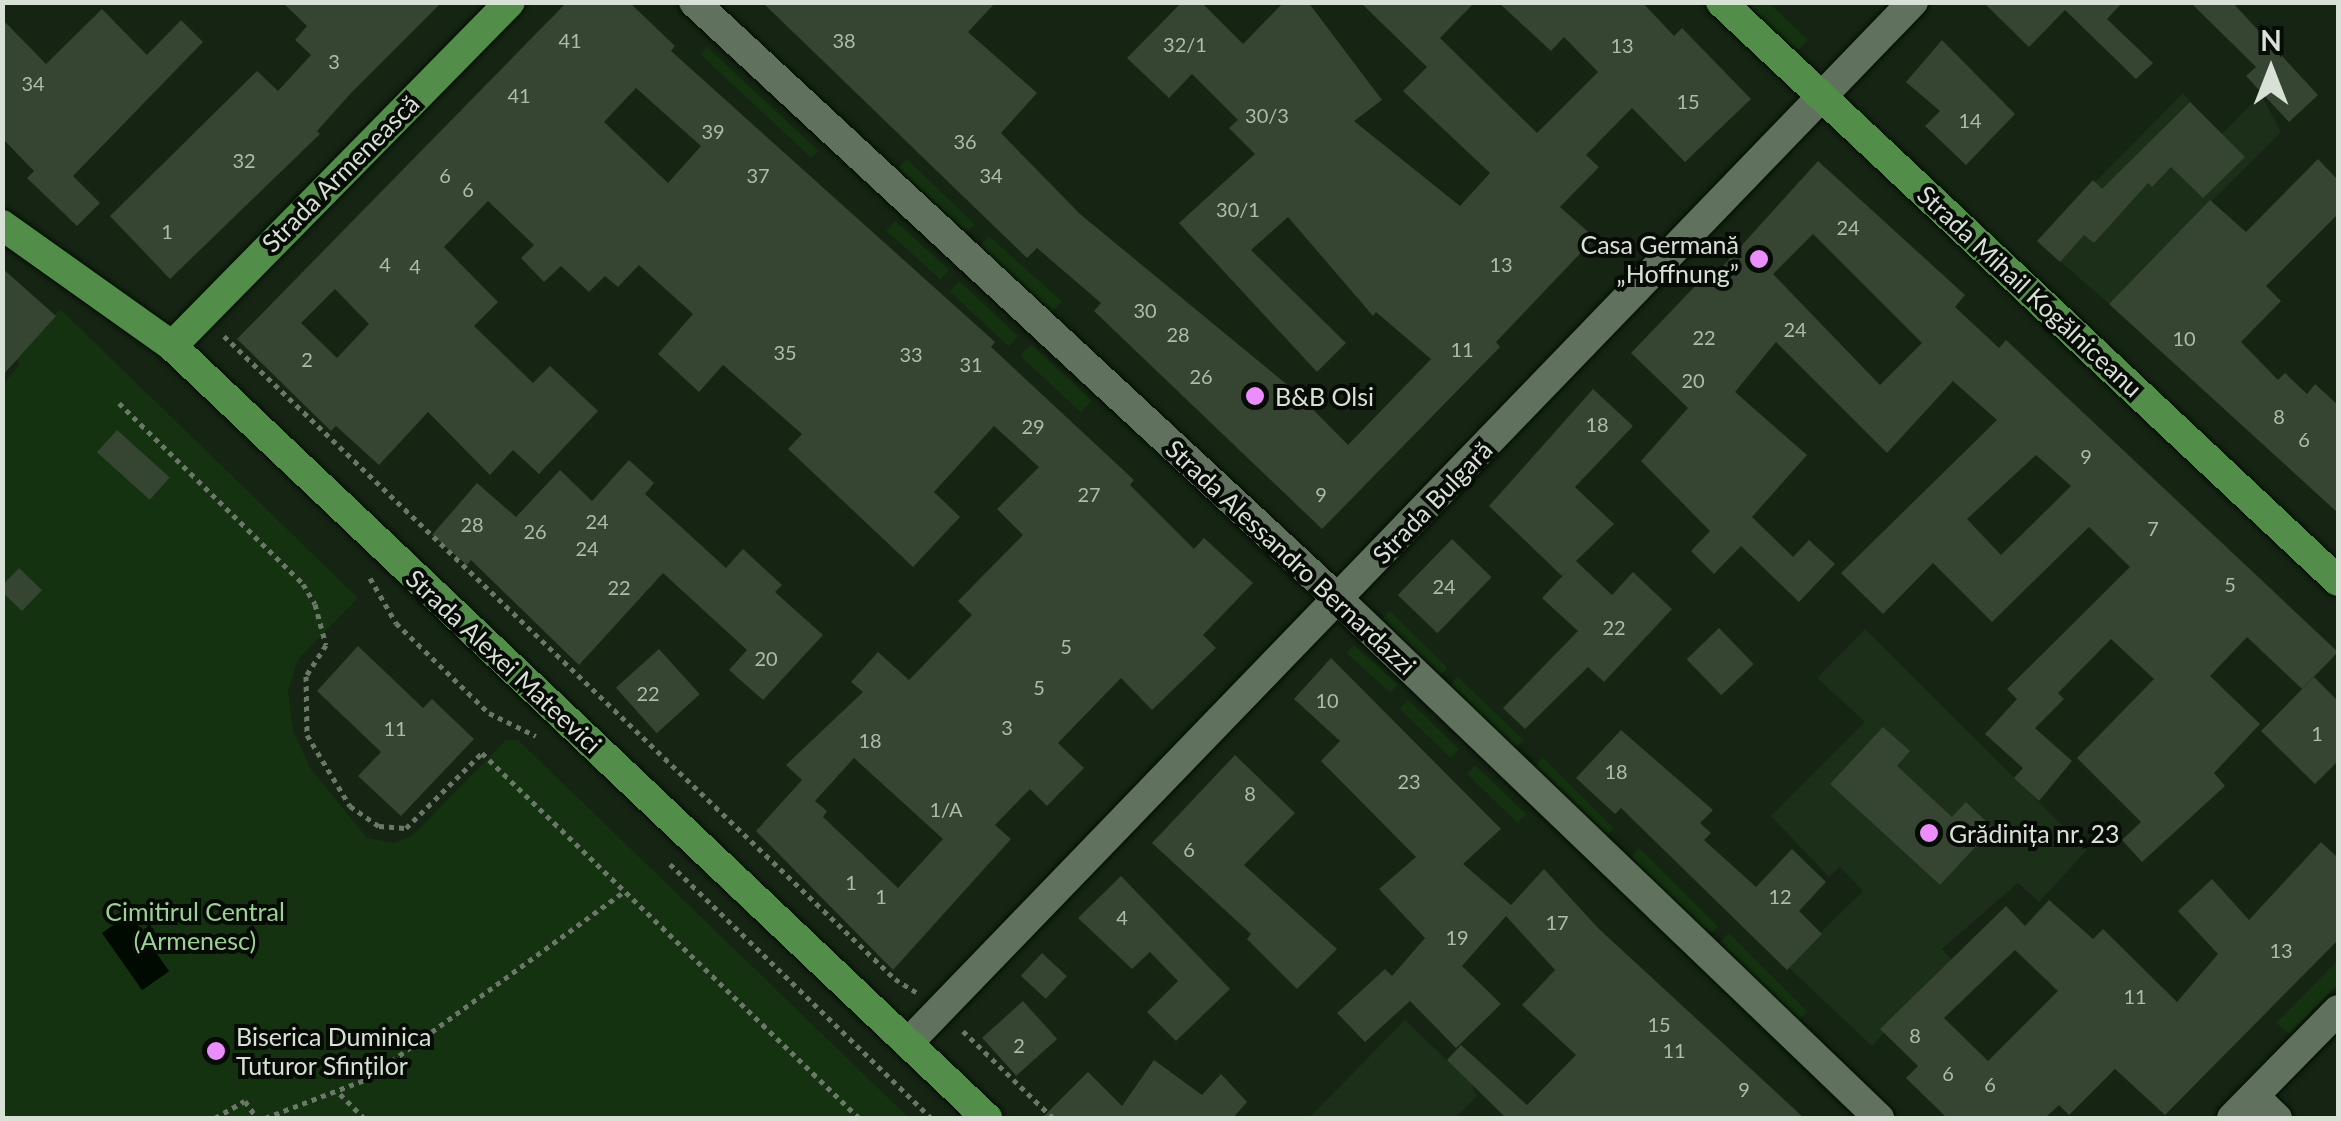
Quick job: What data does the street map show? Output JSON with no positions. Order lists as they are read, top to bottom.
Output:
{
  "streets": {
    "main road": ["Strada Armenească", "Strada Mihail Kogălniceanu", "Strada Alexei Mateevici"],
    "street": ["Strada Bulgară", "Strada Alessandro Bernardazzi"]
  },
  "crossings": [
    ["Strada Armenească", "Strada Alexei Mateevici"],
    ["Strada Mihail Kogălniceanu", "Strada Bulgară"],
    ["Strada Bulgară", "Strada Alessandro Bernardazzi"],
    ["Strada Bulgară", "Strada Alexei Mateevici"]
  ],
  "parks": ["Cimitirul Central (Armenesc)"],
  "places": [
    "Casa Germană „Hoffnung”",
    "B&B Olsi",
    "Grădinița nr. 23",
    "Biserica Duminica Tuturor Sfinților"
  ],
  "house_numbers": [
    "41",
    "38",
    "32/1",
    "13",
    "3",
    "34",
    "41",
    "15",
    "30/3",
    "14",
    "39",
    "36",
    "32",
    "6",
    "37",
    "34",
    "6",
    "30/1",
    "24",
    "1",
    "4",
    "13",
    "4",
    "30",
    "24",
    "28",
    "22",
    "10",
    "11",
    "35",
    "33",
    "2",
    "31",
    "26",
    "20",
    "8",
    "18",
    "29",
    "6",
    "9",
    "27",
    "9",
    "24",
    "28",
    "7",
    "26",
    "24",
    "5",
    "24",
    "22",
    "22",
    "5",
    "20",
    "5",
    "22",
    "10",
    "3",
    "11",
    "1",
    "18",
    "18",
    "23",
    "8",
    "1/A",
    "6",
    "1",
    "1",
    "12",
    "4",
    "17",
    "19",
    "13",
    "11",
    "15",
    "8",
    "2",
    "11",
    "6",
    "6",
    "9"
  ],
  "north": "top"
}
